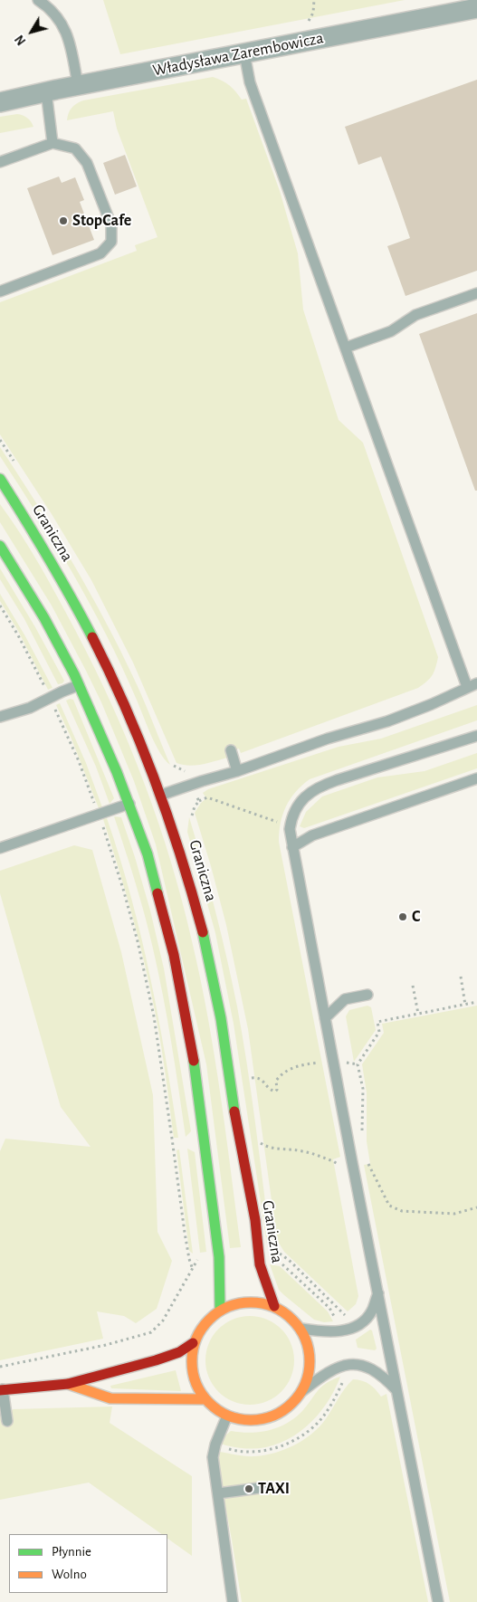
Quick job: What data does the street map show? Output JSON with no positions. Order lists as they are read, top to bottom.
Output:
{
  "streets": {
    "main road": ["Graniczna"],
    "street": ["Władysława Zarembowicza"]
  },
  "places": ["StopCafe", "C", "TAXI"],
  "legend": ["Płynnie", "Wolno"],
  "north": "bottom left"
}
